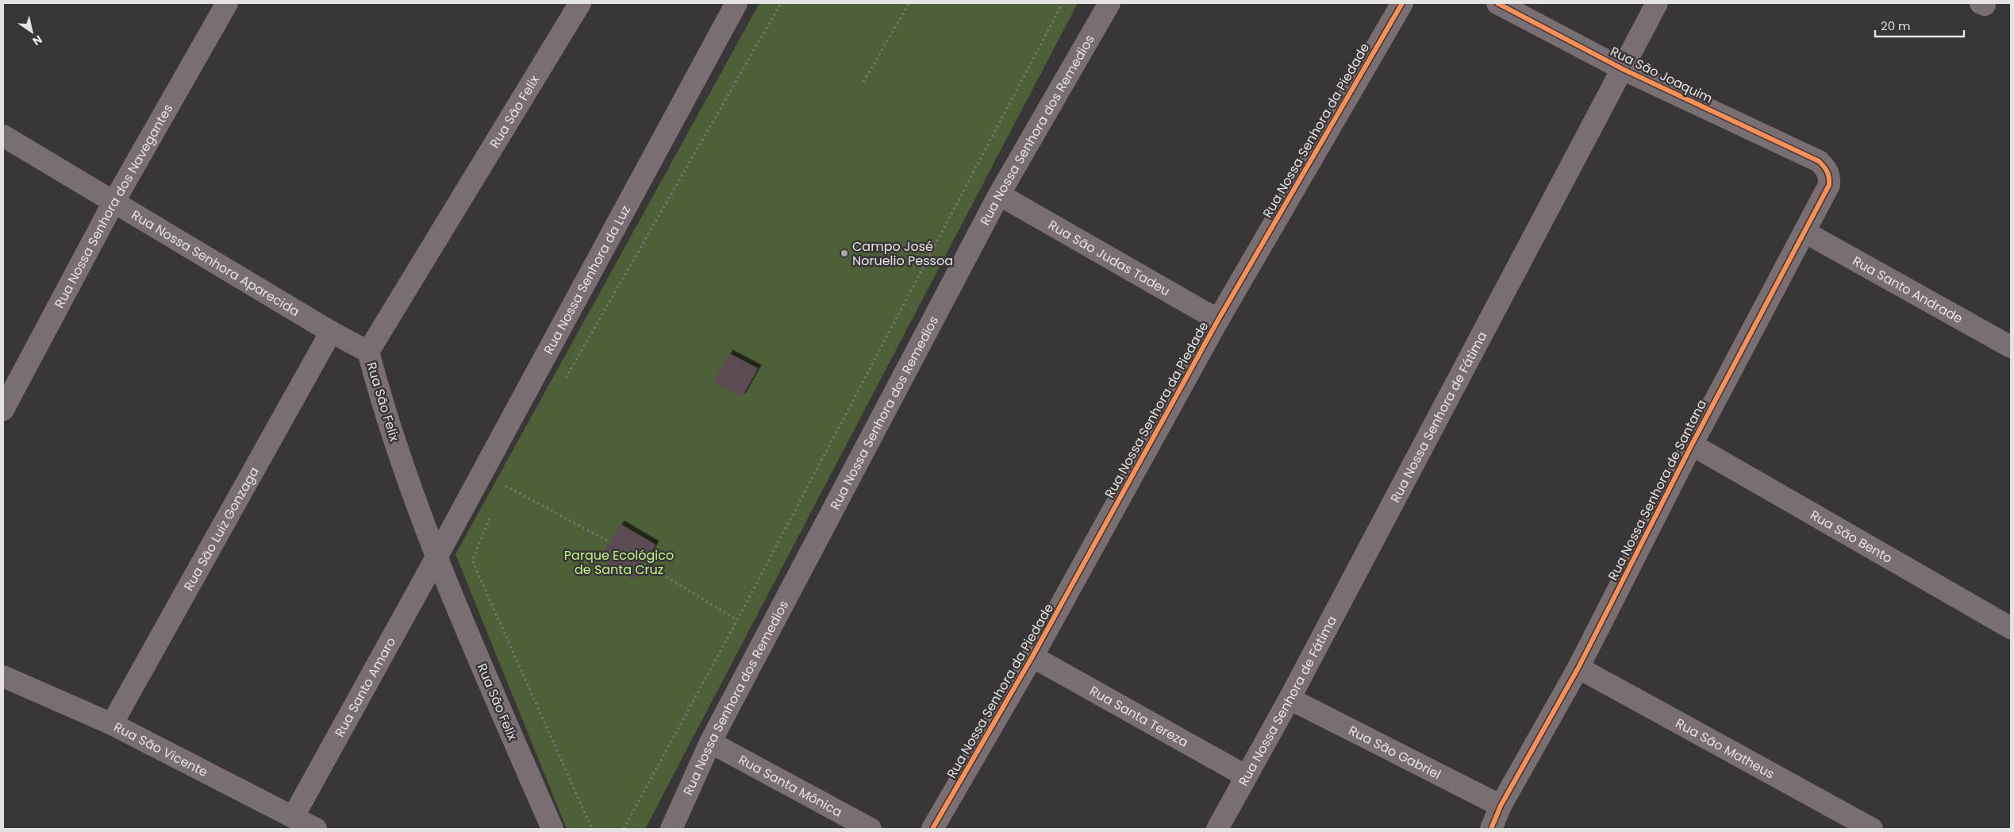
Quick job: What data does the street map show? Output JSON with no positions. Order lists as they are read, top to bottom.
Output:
{
  "streets": {
    "street": [
      "Rua São Joaquim",
      "Rua São Felix",
      "Rua Nossa Senhora dos Remedios",
      "Rua Nossa Senhora da Piedade",
      "Rua Nossa Senhora dos Navegantes",
      "Rua São Judas Tadeu",
      "Rua Nossa Senhora Aparecida",
      "Rua Nossa Senhora da Luz",
      "Rua Santo Andrade",
      "Rua Nossa Senhora de Fátima",
      "Rua Nossa Senhora de Santana",
      "Rua São Luiz Gonzaga",
      "Rua São Bento",
      "Rua Santo Amaro",
      "Rua Santa Tereza",
      "Rua São Matheus",
      "Rua São Vicente",
      "Rua São Gabriel",
      "Rua Santa Mônica"
    ]
  },
  "crossings": [
    ["Rua São Joaquim", "Rua Nossa Senhora de Fátima"],
    ["Rua São Joaquim", "Rua Nossa Senhora de Santana"],
    ["Rua São Felix", "Rua Nossa Senhora Aparecida"],
    ["Rua São Felix", "Rua Nossa Senhora da Luz"],
    ["Rua São Felix", "Rua Santo Amaro"],
    ["Rua Nossa Senhora dos Remedios", "Rua São Judas Tadeu"],
    ["Rua Nossa Senhora dos Remedios", "Rua Santa Mônica"],
    ["Rua Nossa Senhora da Piedade", "Rua São Judas Tadeu"],
    ["Rua Nossa Senhora da Piedade", "Rua Santa Tereza"],
    ["Rua Nossa Senhora dos Navegantes", "Rua Nossa Senhora Aparecida"],
    ["Rua Nossa Senhora Aparecida", "Rua São Luiz Gonzaga"],
    ["Rua Nossa Senhora da Luz", "Rua Santo Amaro"],
    ["Rua Santo Andrade", "Rua Nossa Senhora de Santana"],
    ["Rua Nossa Senhora de Fátima", "Rua Santa Tereza"],
    ["Rua Nossa Senhora de Fátima", "Rua São Gabriel"],
    ["Rua Nossa Senhora de Santana", "Rua São Bento"],
    ["Rua Nossa Senhora de Santana", "Rua São Matheus"],
    ["Rua Nossa Senhora de Santana", "Rua São Gabriel"],
    ["Rua São Luiz Gonzaga", "Rua São Vicente"],
    ["Rua Santo Amaro", "Rua São Vicente"]
  ],
  "parks": ["Parque Ecológico de Santa Cruz"],
  "places": ["Campo José Noruelio Pessoa"],
  "scale_bar": "20 m",
  "north": "bottom right"
}
